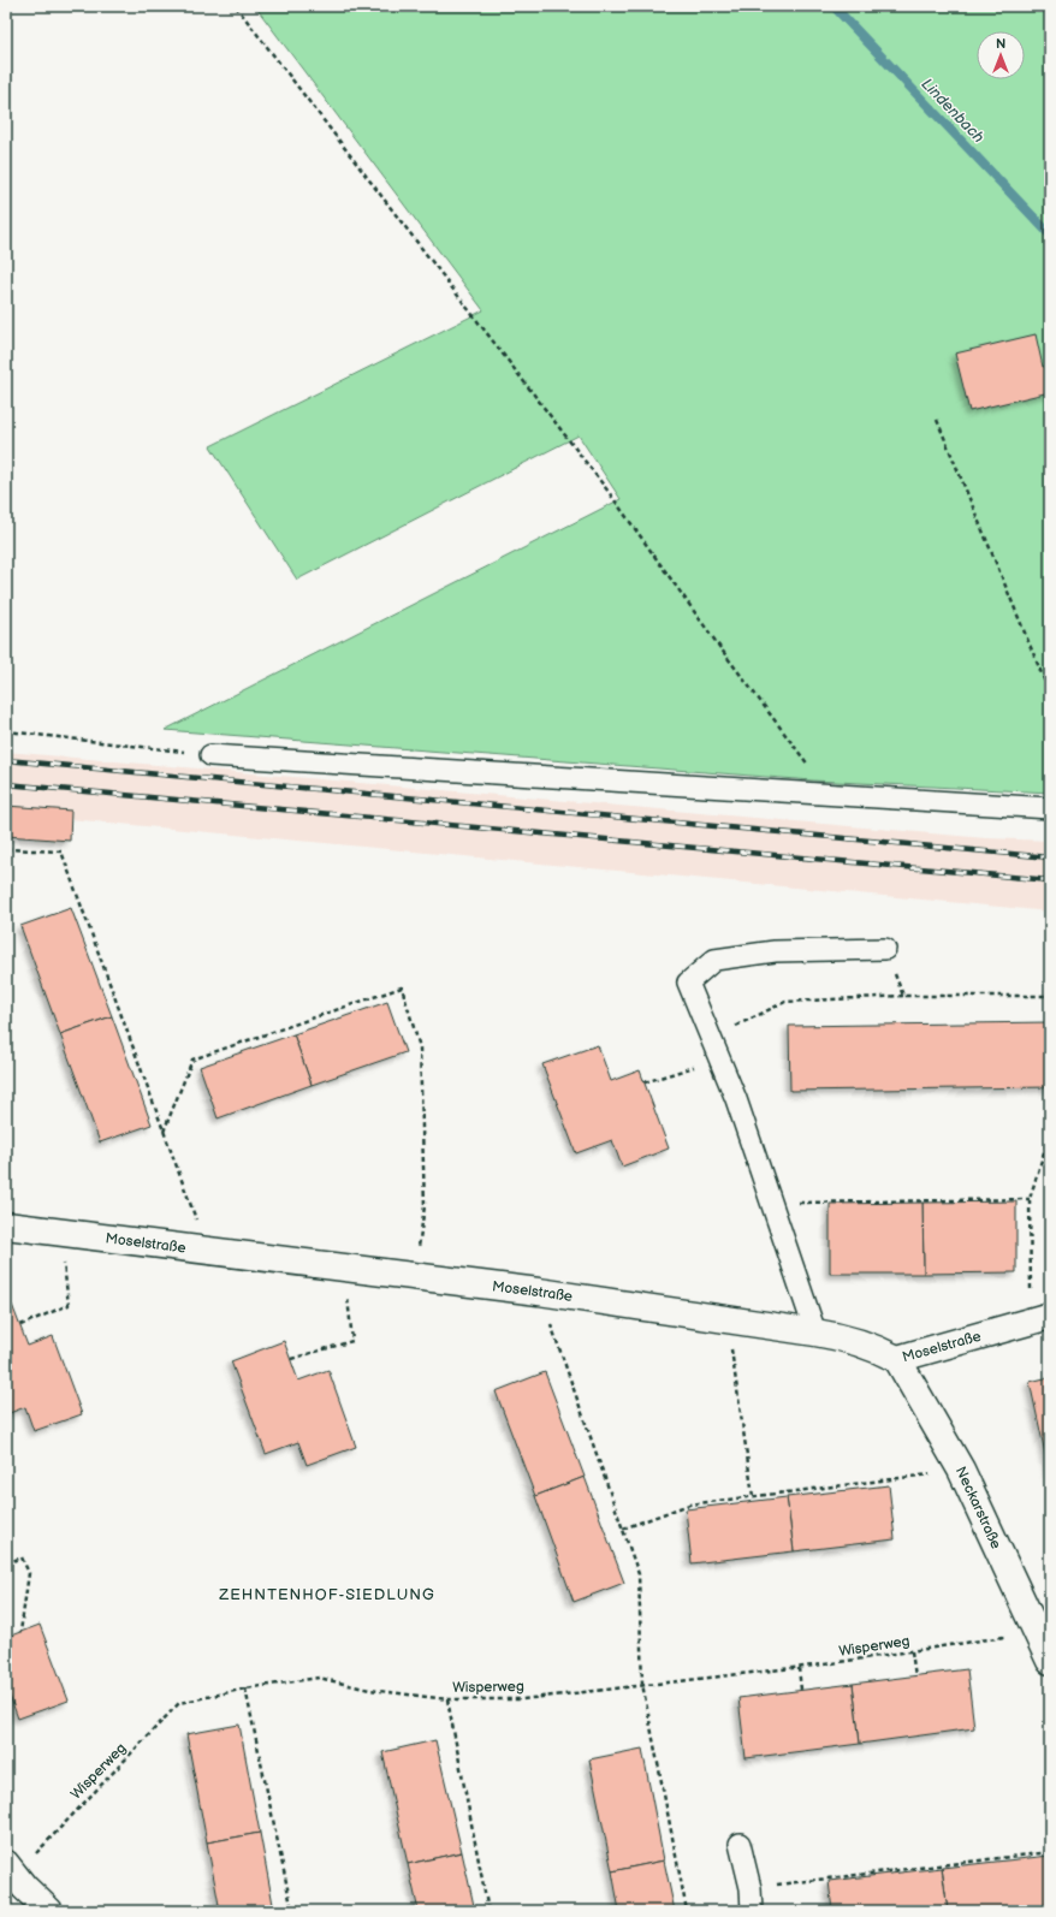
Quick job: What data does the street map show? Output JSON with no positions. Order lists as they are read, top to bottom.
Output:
{
  "streets": {
    "street": ["Moselstraße", "Neckarstraße"],
    "path": ["Wisperweg"]
  },
  "crossings": [
    ["Moselstraße", "Neckarstraße"],
    ["Neckarstraße", "Wisperweg"]
  ],
  "districts": ["ZEHNTENHOF-SIEDLUNG"],
  "water": ["Lindenbach"],
  "north": "top"
}
